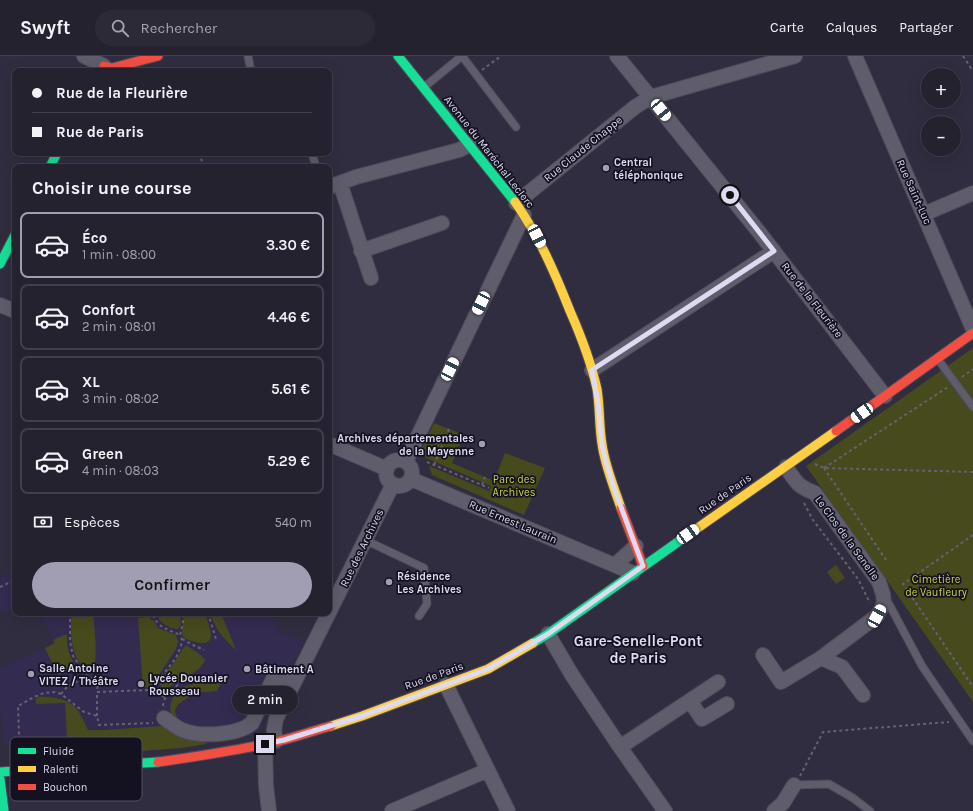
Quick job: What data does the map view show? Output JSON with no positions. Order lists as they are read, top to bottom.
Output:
{
  "streets": {
    "main road": ["Avenue du Maréchal Leclerc", "Rue de Paris"],
    "street": [
      "Rue Claude Chappe",
      "Rue Saint-Luc",
      "Rue de la Fleurière",
      "Rue Ernest Laurain",
      "Le Clos de la Senelle",
      "Rue des Archives"
    ]
  },
  "crossings": [
    ["Rue Claude Chappe", "Avenue du Maréchal Leclerc"],
    ["Rue Claude Chappe", "Rue de la Fleurière"],
    ["Avenue du Maréchal Leclerc", "Rue de Paris"],
    ["Avenue du Maréchal Leclerc", "Rue Ernest Laurain"],
    ["Rue de la Fleurière", "Rue de Paris"],
    ["Rue de Paris", "Rue Ernest Laurain"],
    ["Rue de Paris", "Le Clos de la Senelle"],
    ["Rue de Paris", "Rue des Archives"],
    ["Rue Ernest Laurain", "Rue des Archives"]
  ],
  "districts": ["Gare-Senelle-Pont de Paris"],
  "parks": ["Parc des Archives", "Cimetière de Vaufleury"],
  "places": [
    "Central téléphonique",
    "Archives départementales de la Mayenne",
    "Résidence Les Archives",
    "Bâtiment A",
    "Salle Antoine VITEZ / Théâtre",
    "Lycée Douanier Rousseau"
  ],
  "legend": ["Fluide", "Ralenti", "Bouchon"],
  "page": {
    "header": "Swyft",
    "search": "Rechercher",
    "nav": ["Carte", "Calques", "Partager"],
    "map_buttons": ["+", "−"],
    "banner": ["Rue de la Fleurière", "Rue de Paris"],
    "heading": "Choisir une course",
    "list": [
      {
        "name": "Éco",
        "note": "1 min · 08:00",
        "value": "3.30 €"
      },
      {
        "name": "Confort",
        "note": "2 min · 08:01",
        "value": "4.46 €"
      },
      {
        "name": "XL",
        "note": "3 min · 08:02",
        "value": "5.61 €"
      },
      {
        "name": "Green",
        "note": "4 min · 08:03",
        "value": "5.29 €"
      }
    ],
    "pay": ["Espèces", "540 m"],
    "buttons": "Confirmer",
    "bubble": "2 min"
  }
}
